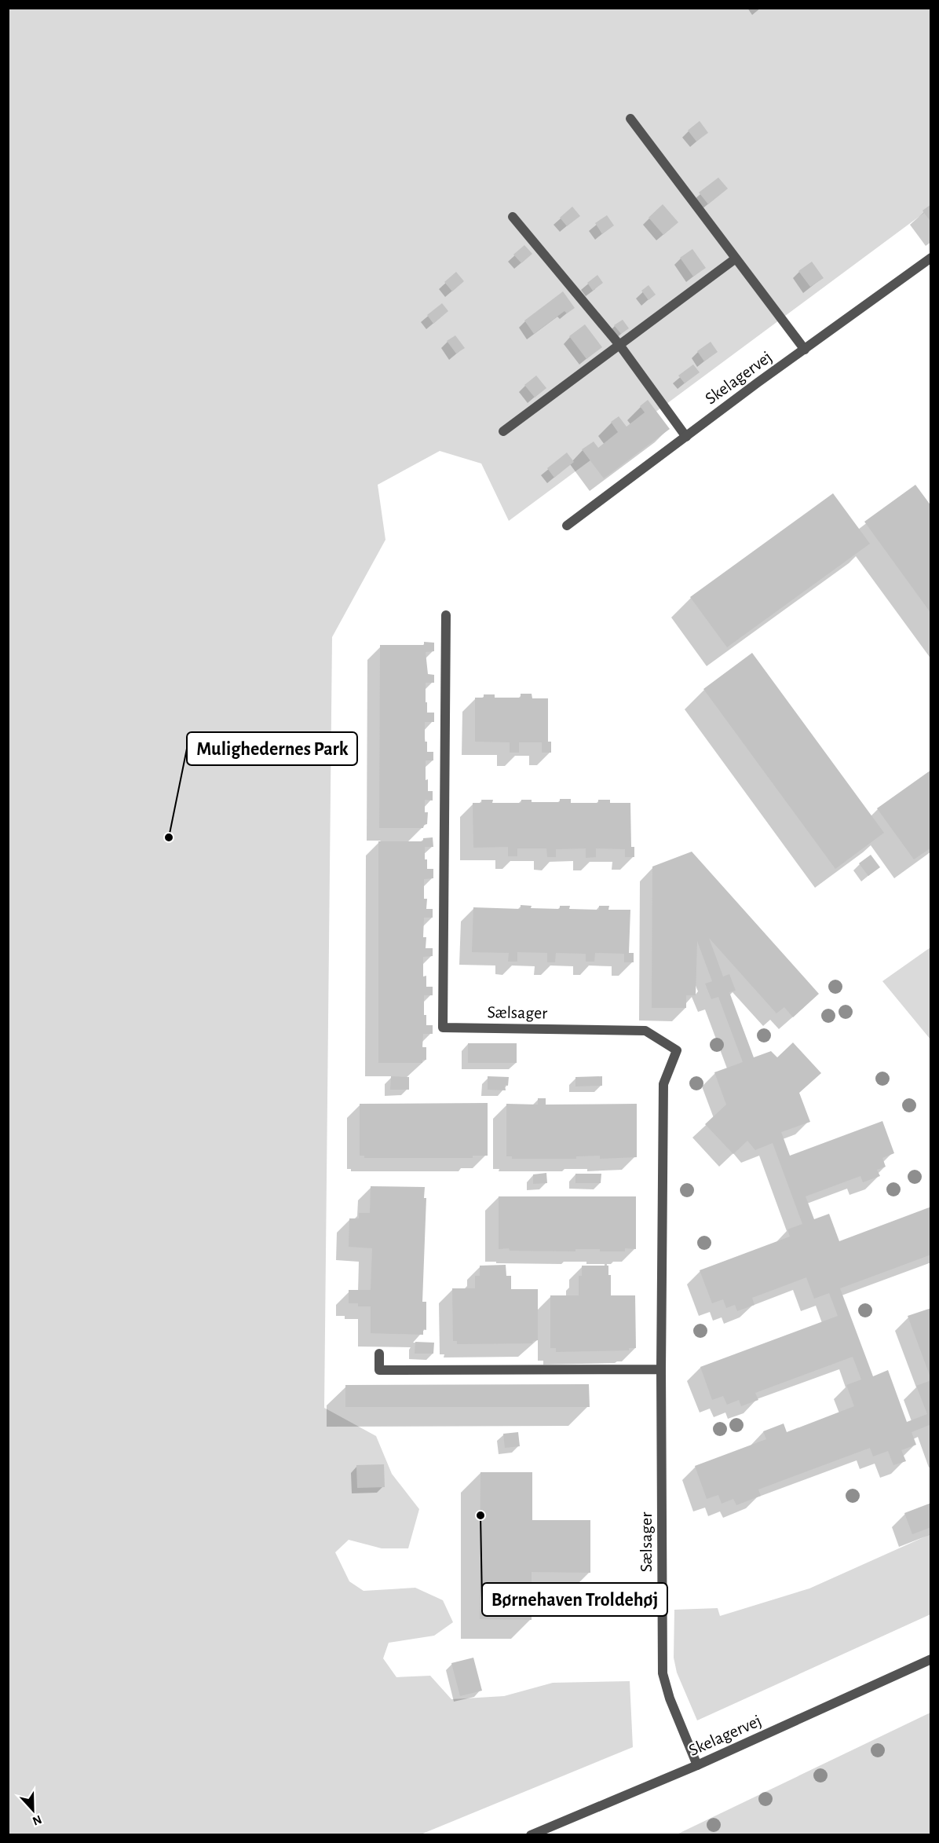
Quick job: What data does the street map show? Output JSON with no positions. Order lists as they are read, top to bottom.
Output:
{
  "streets": {
    "street": ["Skelagervej", "Sælsager"]
  },
  "crossings": [
    ["Skelagervej", "Sælsager"]
  ],
  "places": ["Mulighedernes Park", "Børnehaven Troldehøj"],
  "north": "bottom"
}
